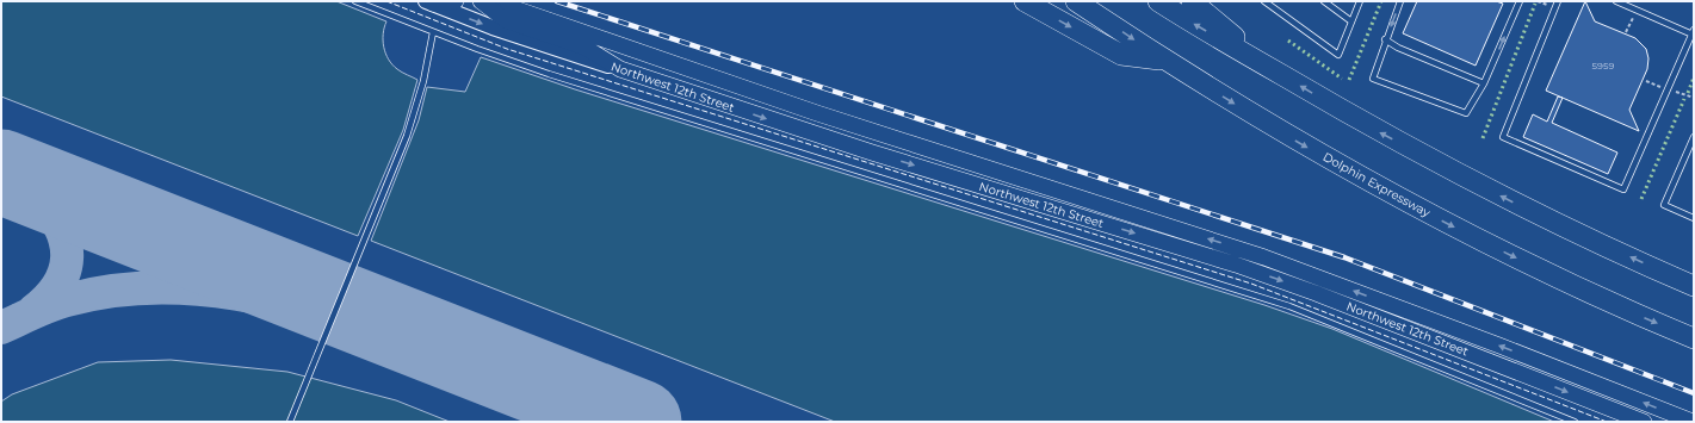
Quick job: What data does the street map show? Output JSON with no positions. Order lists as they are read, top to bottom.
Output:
{
  "streets": {
    "highway": ["Dolphin Expressway"],
    "main road": ["Northwest 12th Street"]
  },
  "house_numbers": ["5959"]
}
